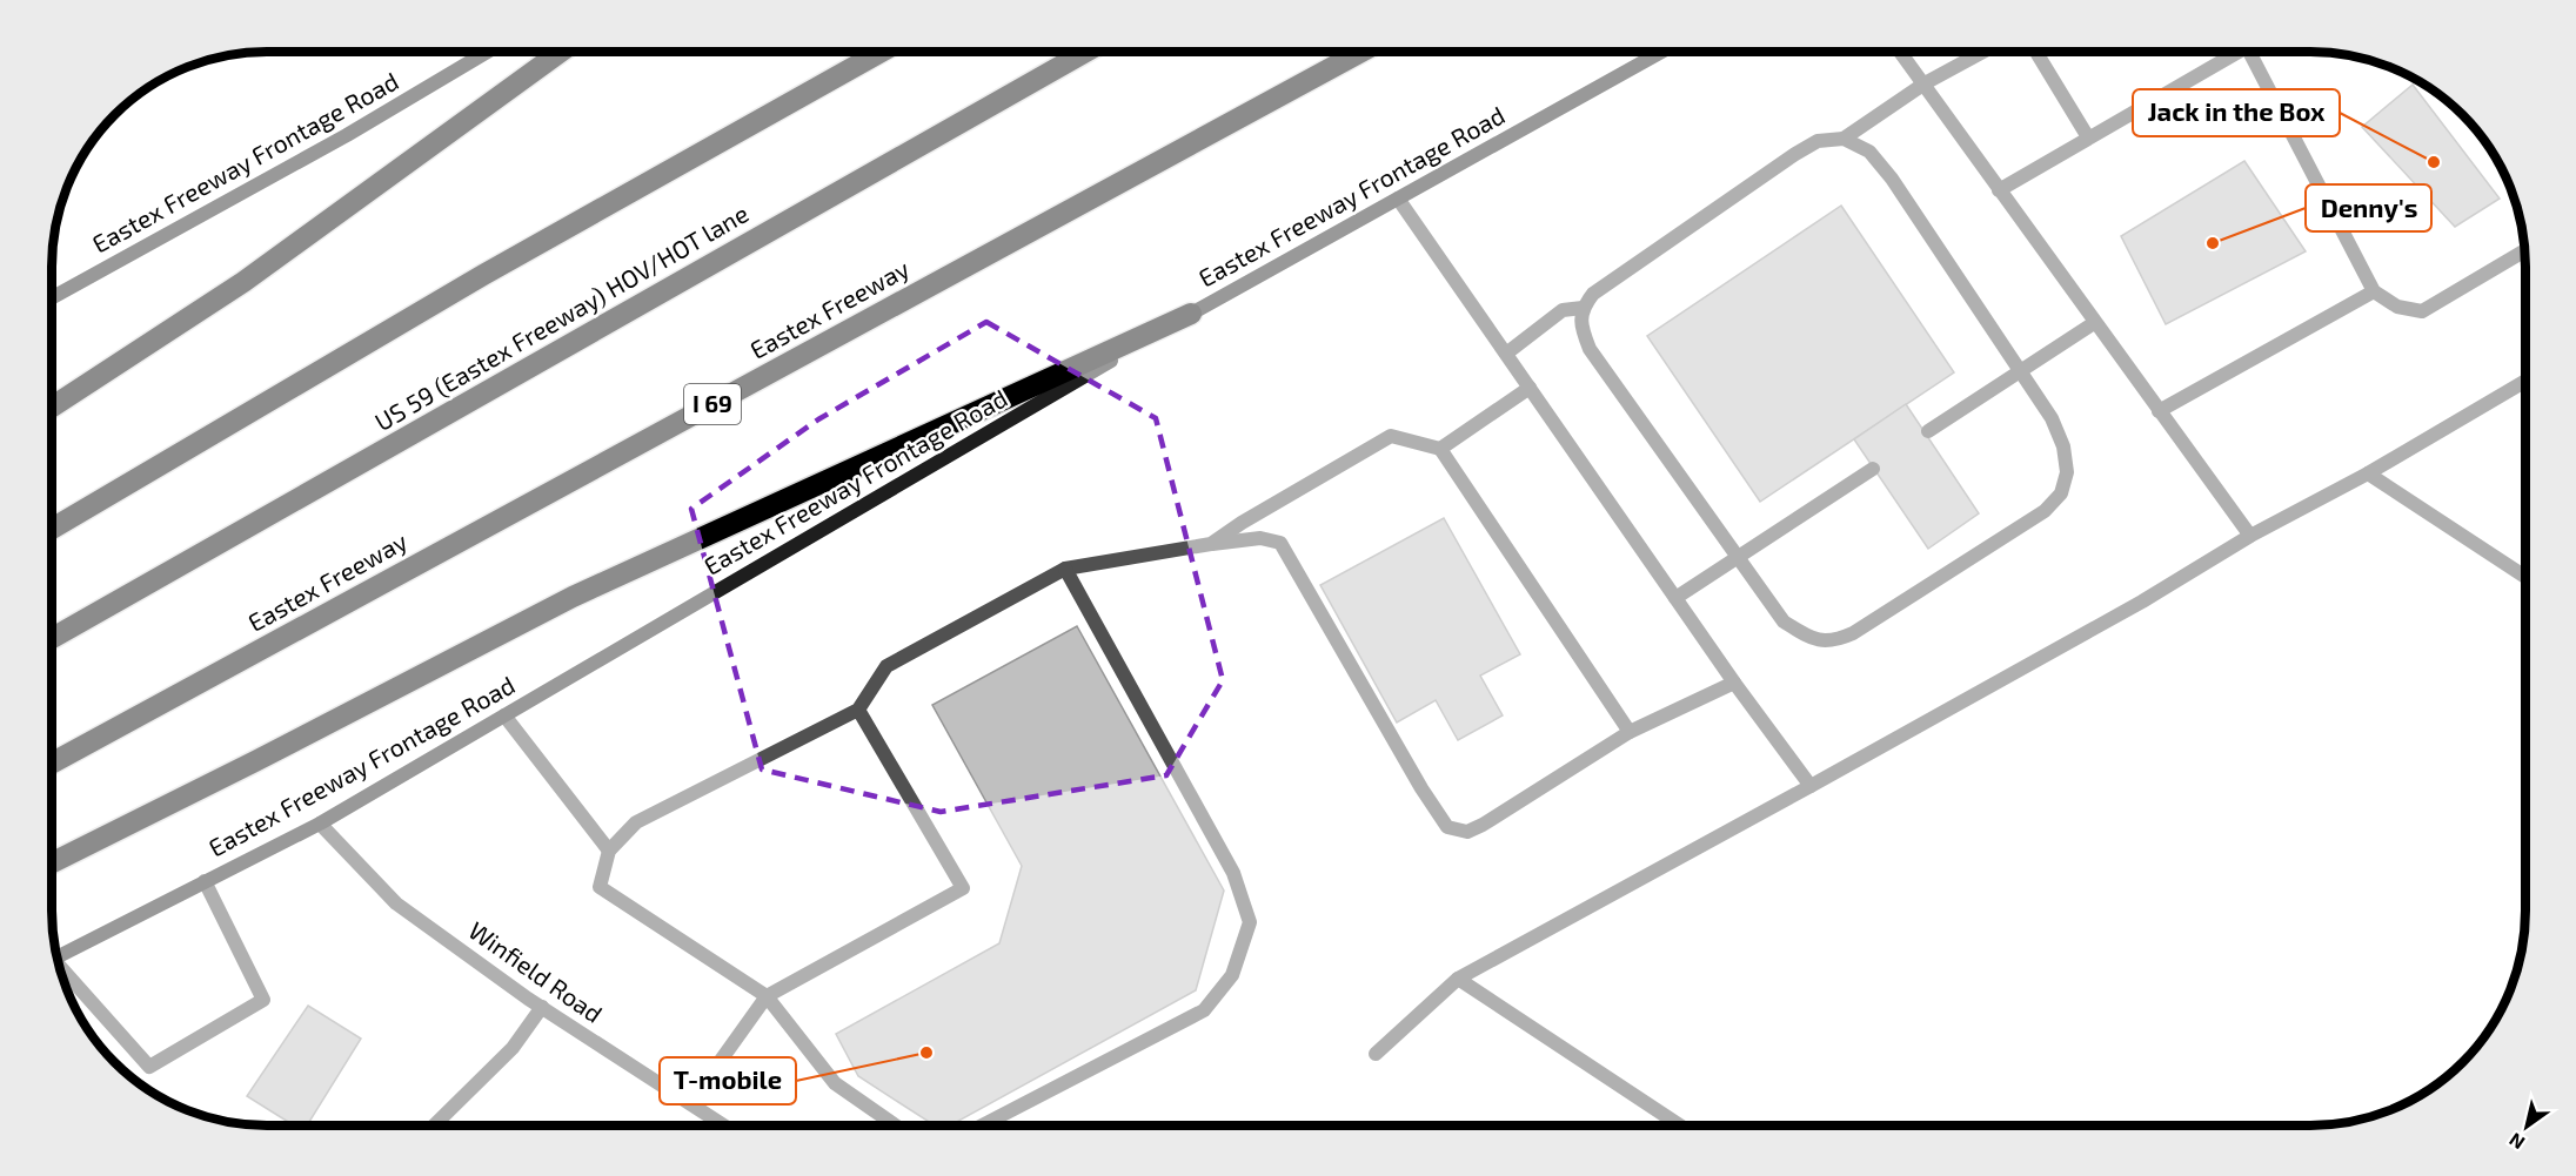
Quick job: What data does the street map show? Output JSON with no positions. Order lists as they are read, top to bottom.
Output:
{
  "streets": {
    "highway": ["Eastex Freeway", "US 59 (Eastex Freeway) HOV/HOT lane", "I 69"],
    "main road": ["Eastex Freeway Frontage Road"],
    "street": ["Winfield Road"]
  },
  "crossings": [
    ["Eastex Freeway Frontage Road", "Winfield Road"]
  ],
  "places": ["Jack in the Box", "Denny's", "T-mobile"],
  "north": "bottom left"
}
